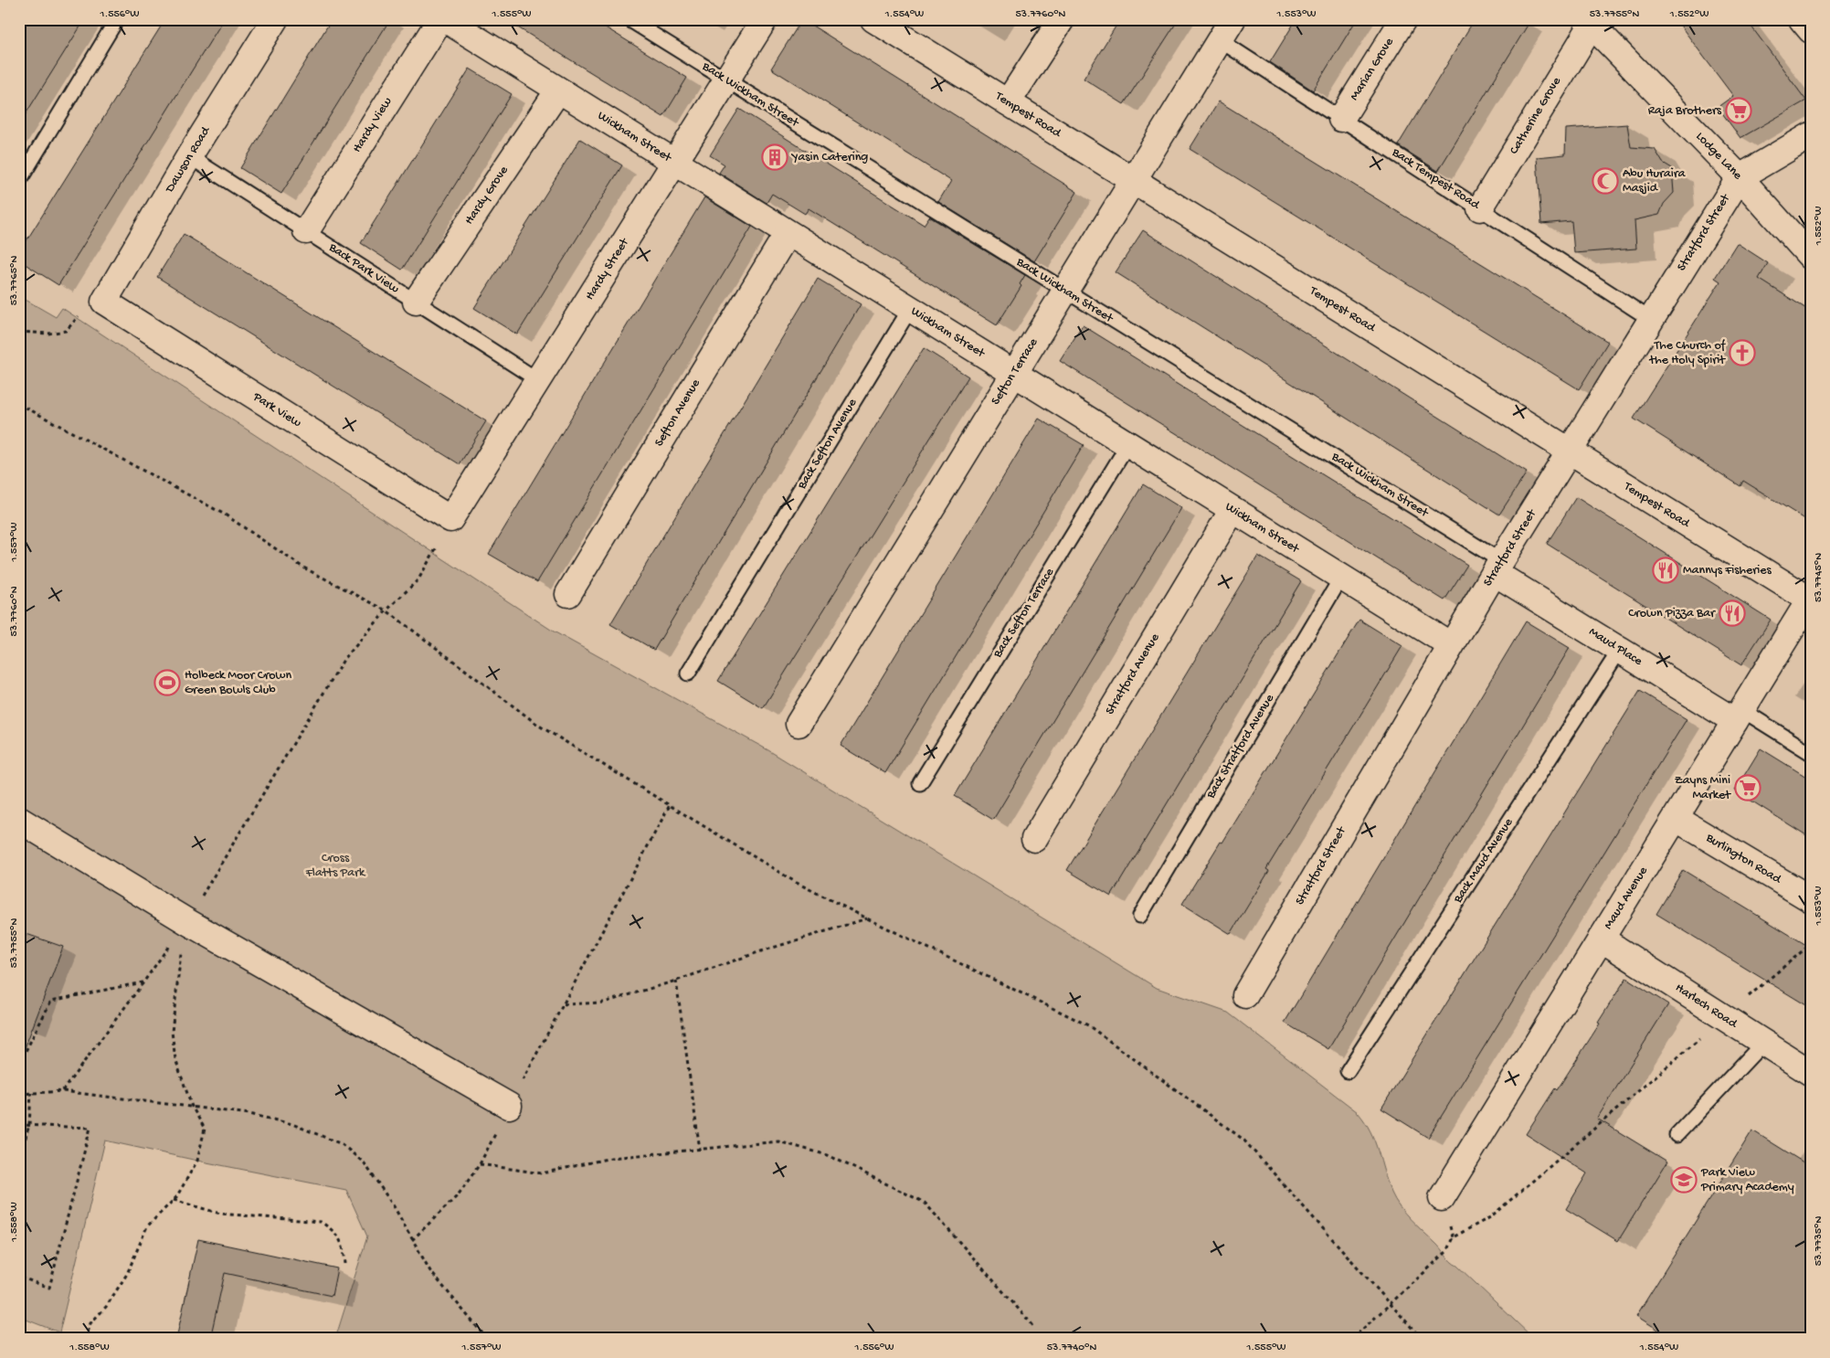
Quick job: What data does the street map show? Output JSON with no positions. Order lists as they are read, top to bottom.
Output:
{
  "streets": {
    "street": [
      "Marian Grove",
      "Tempest Road",
      "Catherine Grove",
      "Hardy View",
      "Wickham Street",
      "Lodge Lane",
      "Dawson Road",
      "Hardy Grove",
      "Stratford Street",
      "Hardy Street",
      "Sefton Terrace",
      "Park View",
      "Sefton Avenue",
      "Maud Place",
      "Stratford Avenue",
      "Burlington Road",
      "Maud Avenue",
      "Harlech Road"
    ],
    "lane": [
      "Back Wickham Street",
      "Back Tempest Road",
      "Back Park View",
      "Back Sefton Avenue",
      "Back Sefton Terrace",
      "Back Stratford Avenue",
      "Back Maud Avenue"
    ]
  },
  "crossings": [
    ["Marian Grove", "Back Tempest Road"],
    ["Back Wickham Street", "Stratford Street"],
    ["Back Wickham Street", "Hardy Street"],
    ["Back Wickham Street", "Sefton Terrace"],
    ["Back Wickham Street", "Maud Place"],
    ["Tempest Road", "Stratford Street"],
    ["Tempest Road", "Sefton Terrace"],
    ["Tempest Road", "Maud Avenue"],
    ["Catherine Grove", "Lodge Lane"],
    ["Catherine Grove", "Back Tempest Road"],
    ["Hardy View", "Back Park View"],
    ["Wickham Street", "Hardy Grove"],
    ["Wickham Street", "Stratford Street"],
    ["Wickham Street", "Hardy Street"],
    ["Wickham Street", "Sefton Terrace"],
    ["Wickham Street", "Sefton Avenue"],
    ["Wickham Street", "Back Sefton Avenue"],
    ["Wickham Street", "Back Sefton Terrace"],
    ["Wickham Street", "Stratford Avenue"],
    ["Wickham Street", "Back Stratford Avenue"],
    ["Lodge Lane", "Stratford Street"],
    ["Dawson Road", "Back Park View"],
    ["Dawson Road", "Park View"],
    ["Back Tempest Road", "Stratford Street"],
    ["Back Tempest Road", "Sefton Terrace"],
    ["Hardy Grove", "Back Park View"],
    ["Stratford Street", "Maud Place"],
    ["Back Park View", "Hardy Street"],
    ["Hardy Street", "Park View"],
    ["Maud Place", "Back Maud Avenue"],
    ["Maud Place", "Maud Avenue"],
    ["Burlington Road", "Maud Avenue"],
    ["Maud Avenue", "Harlech Road"]
  ],
  "parks": ["Cross Flatts Park"],
  "places": {
    "supermarket": ["Raja Brothers", "Zayns Mini Market"],
    "building": ["Yasin Catering"],
    "mosque": ["Abu Huraira Masjid"],
    "church": ["The Church of the Holy Spirit"],
    "restaurant": ["Mannys Fisheries", "Crown Pizza Bar"],
    "sports": ["Holbeck Moor Crown Green Bowls Club"],
    "school or university": ["Park View Primary Academy"]
  },
  "coordinates": [
    "1.556°W",
    "1.555°W",
    "1.554°W",
    "53.7760°N",
    "1.553°W",
    "53.7755°N",
    "1.552°W",
    "53.7765°N",
    "1.557°W",
    "53.7745°N",
    "1.558°W",
    "53.7735°N",
    "53.7740°N"
  ]
}
